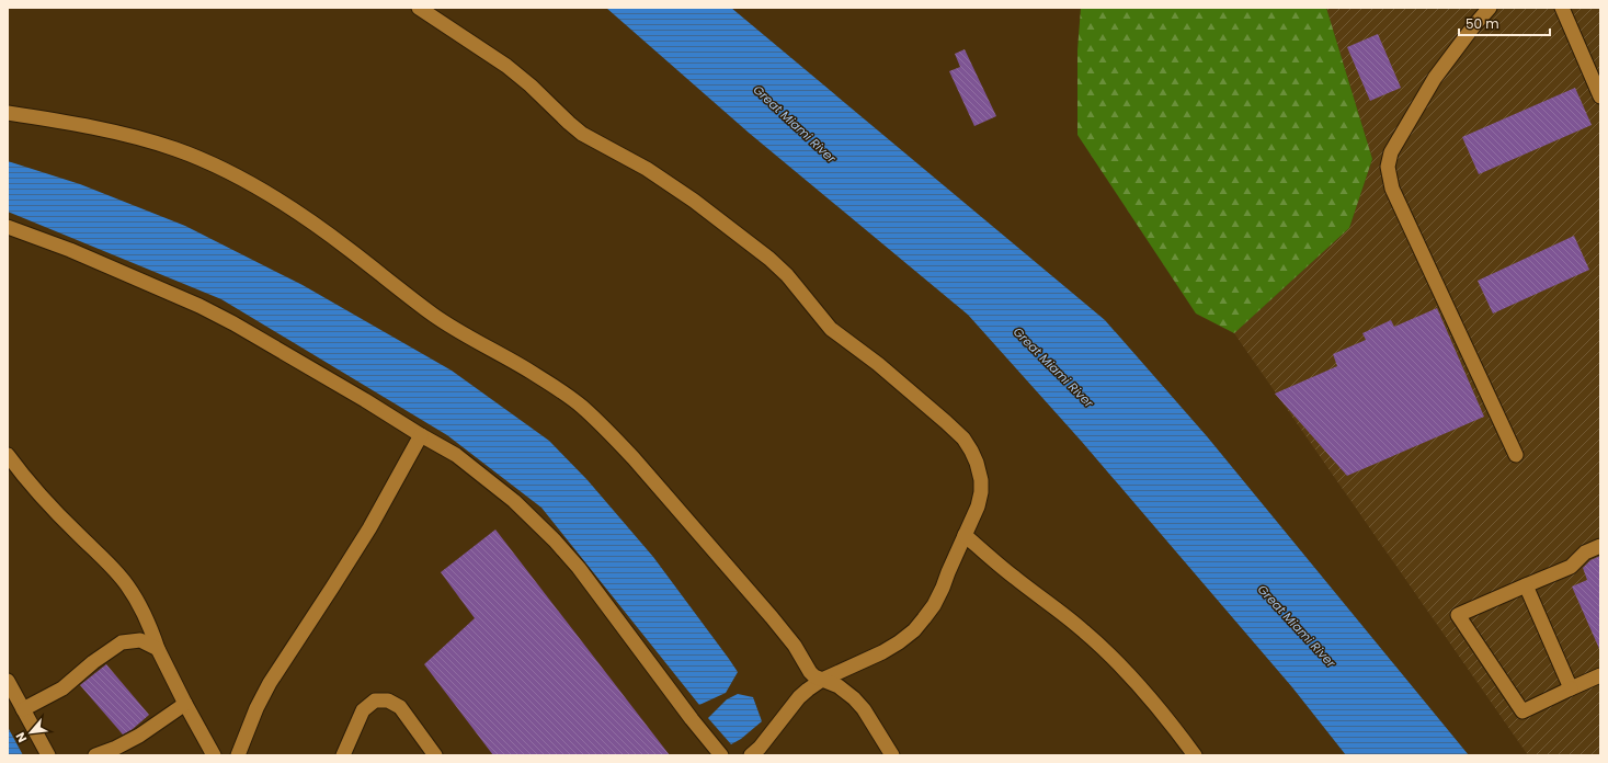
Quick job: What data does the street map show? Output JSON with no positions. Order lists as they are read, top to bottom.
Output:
{
  "water": ["Great Miami River"],
  "scale_bar": "50 m",
  "north": "bottom left"
}
